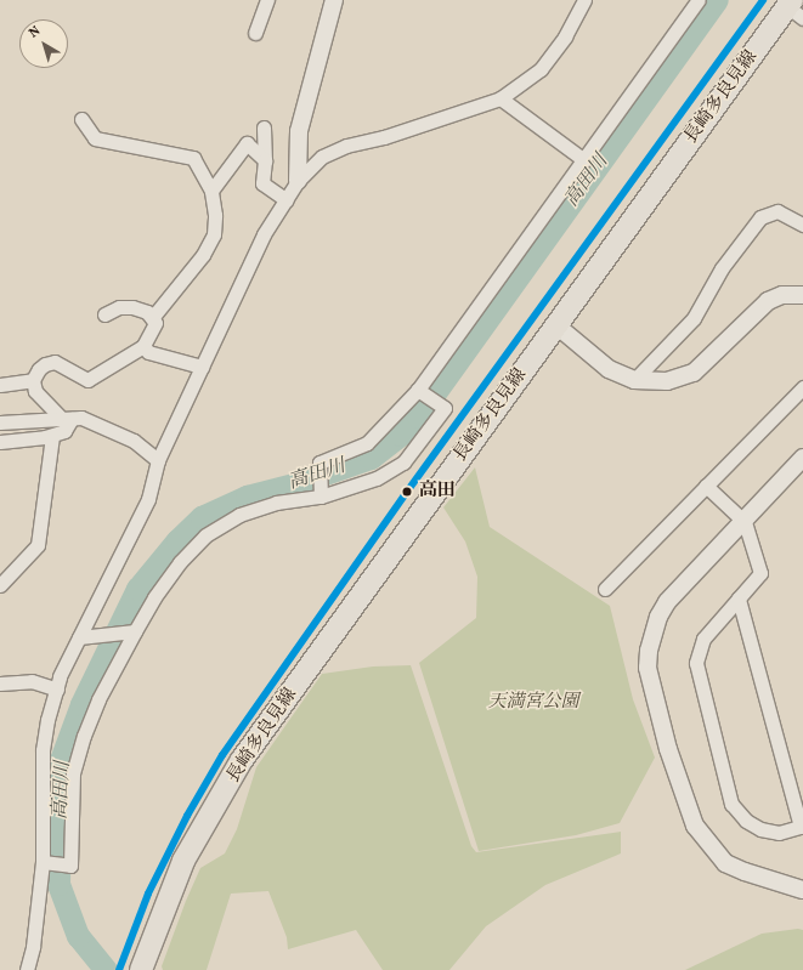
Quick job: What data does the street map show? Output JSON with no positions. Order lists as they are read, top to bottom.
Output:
{
  "streets": {
    "main road": ["長崎多良見線"]
  },
  "water": ["高田川"],
  "parks": ["天満宮公園"],
  "places": ["高田"],
  "north": "top left"
}
